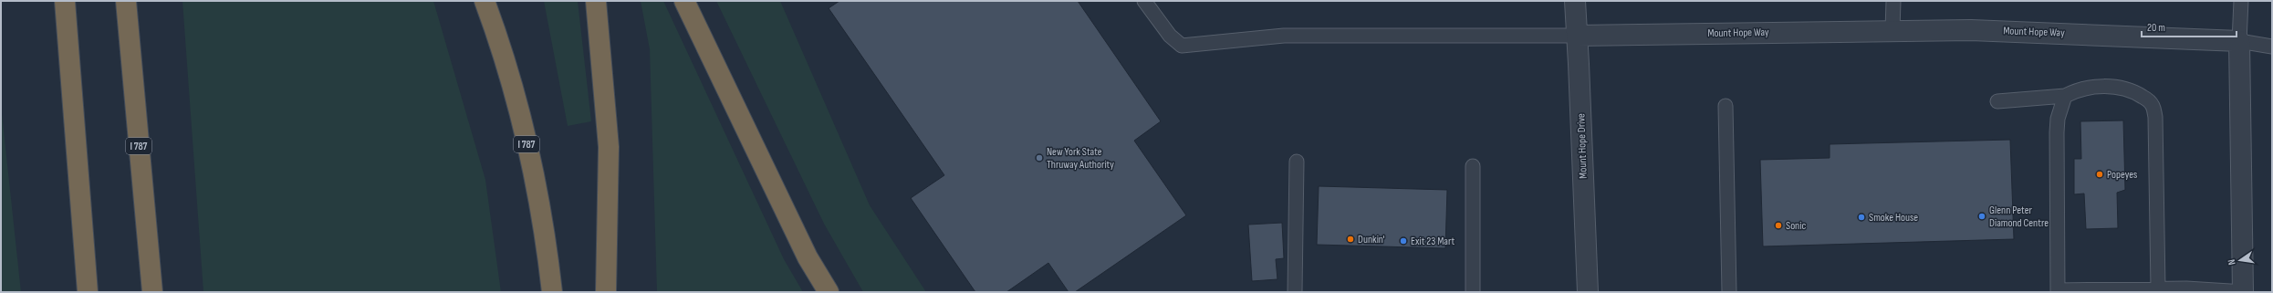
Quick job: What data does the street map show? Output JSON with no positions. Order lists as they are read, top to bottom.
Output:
{
  "streets": {
    "highway": ["I 787"],
    "street": ["Mount Hope Way", "Mount Hope Drive"]
  },
  "crossings": [
    ["Mount Hope Way", "Mount Hope Drive"]
  ],
  "places": [
    "New York State Thruway Authority",
    "Popeyes",
    "Glenn Peter Diamond Centre",
    "Smoke House",
    "Sonic",
    "Dunkin'",
    "Exit 23 Mart"
  ],
  "scale_bar": "20 m",
  "north": "left"
}
